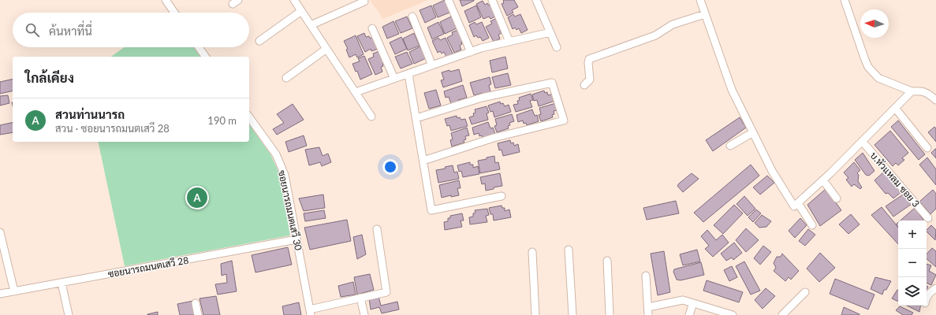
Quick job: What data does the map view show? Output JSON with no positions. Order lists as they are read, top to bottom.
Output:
{
  "streets": {
    "street": ["บ.หัวแหลม ซอย 3", "ซอยนารถมนตเสวี 30", "ซอยนารถมนตเสวี 28"]
  },
  "crossings": [
    ["ซอยนารถมนตเสวี 30", "ซอยนารถมนตเสวี 28"]
  ],
  "north": "left",
  "page": {
    "search": "ค้นหาที่นี่",
    "heading": "ใกล้เคียง",
    "list": [
      {
        "mark": "A",
        "name": "สวนท่านนารถ",
        "note": "สวน · ซอยนารถมนตเสวี 28",
        "value": "190 m"
      }
    ],
    "pins": "A",
    "map_buttons": ["+", "−"]
  }
}
